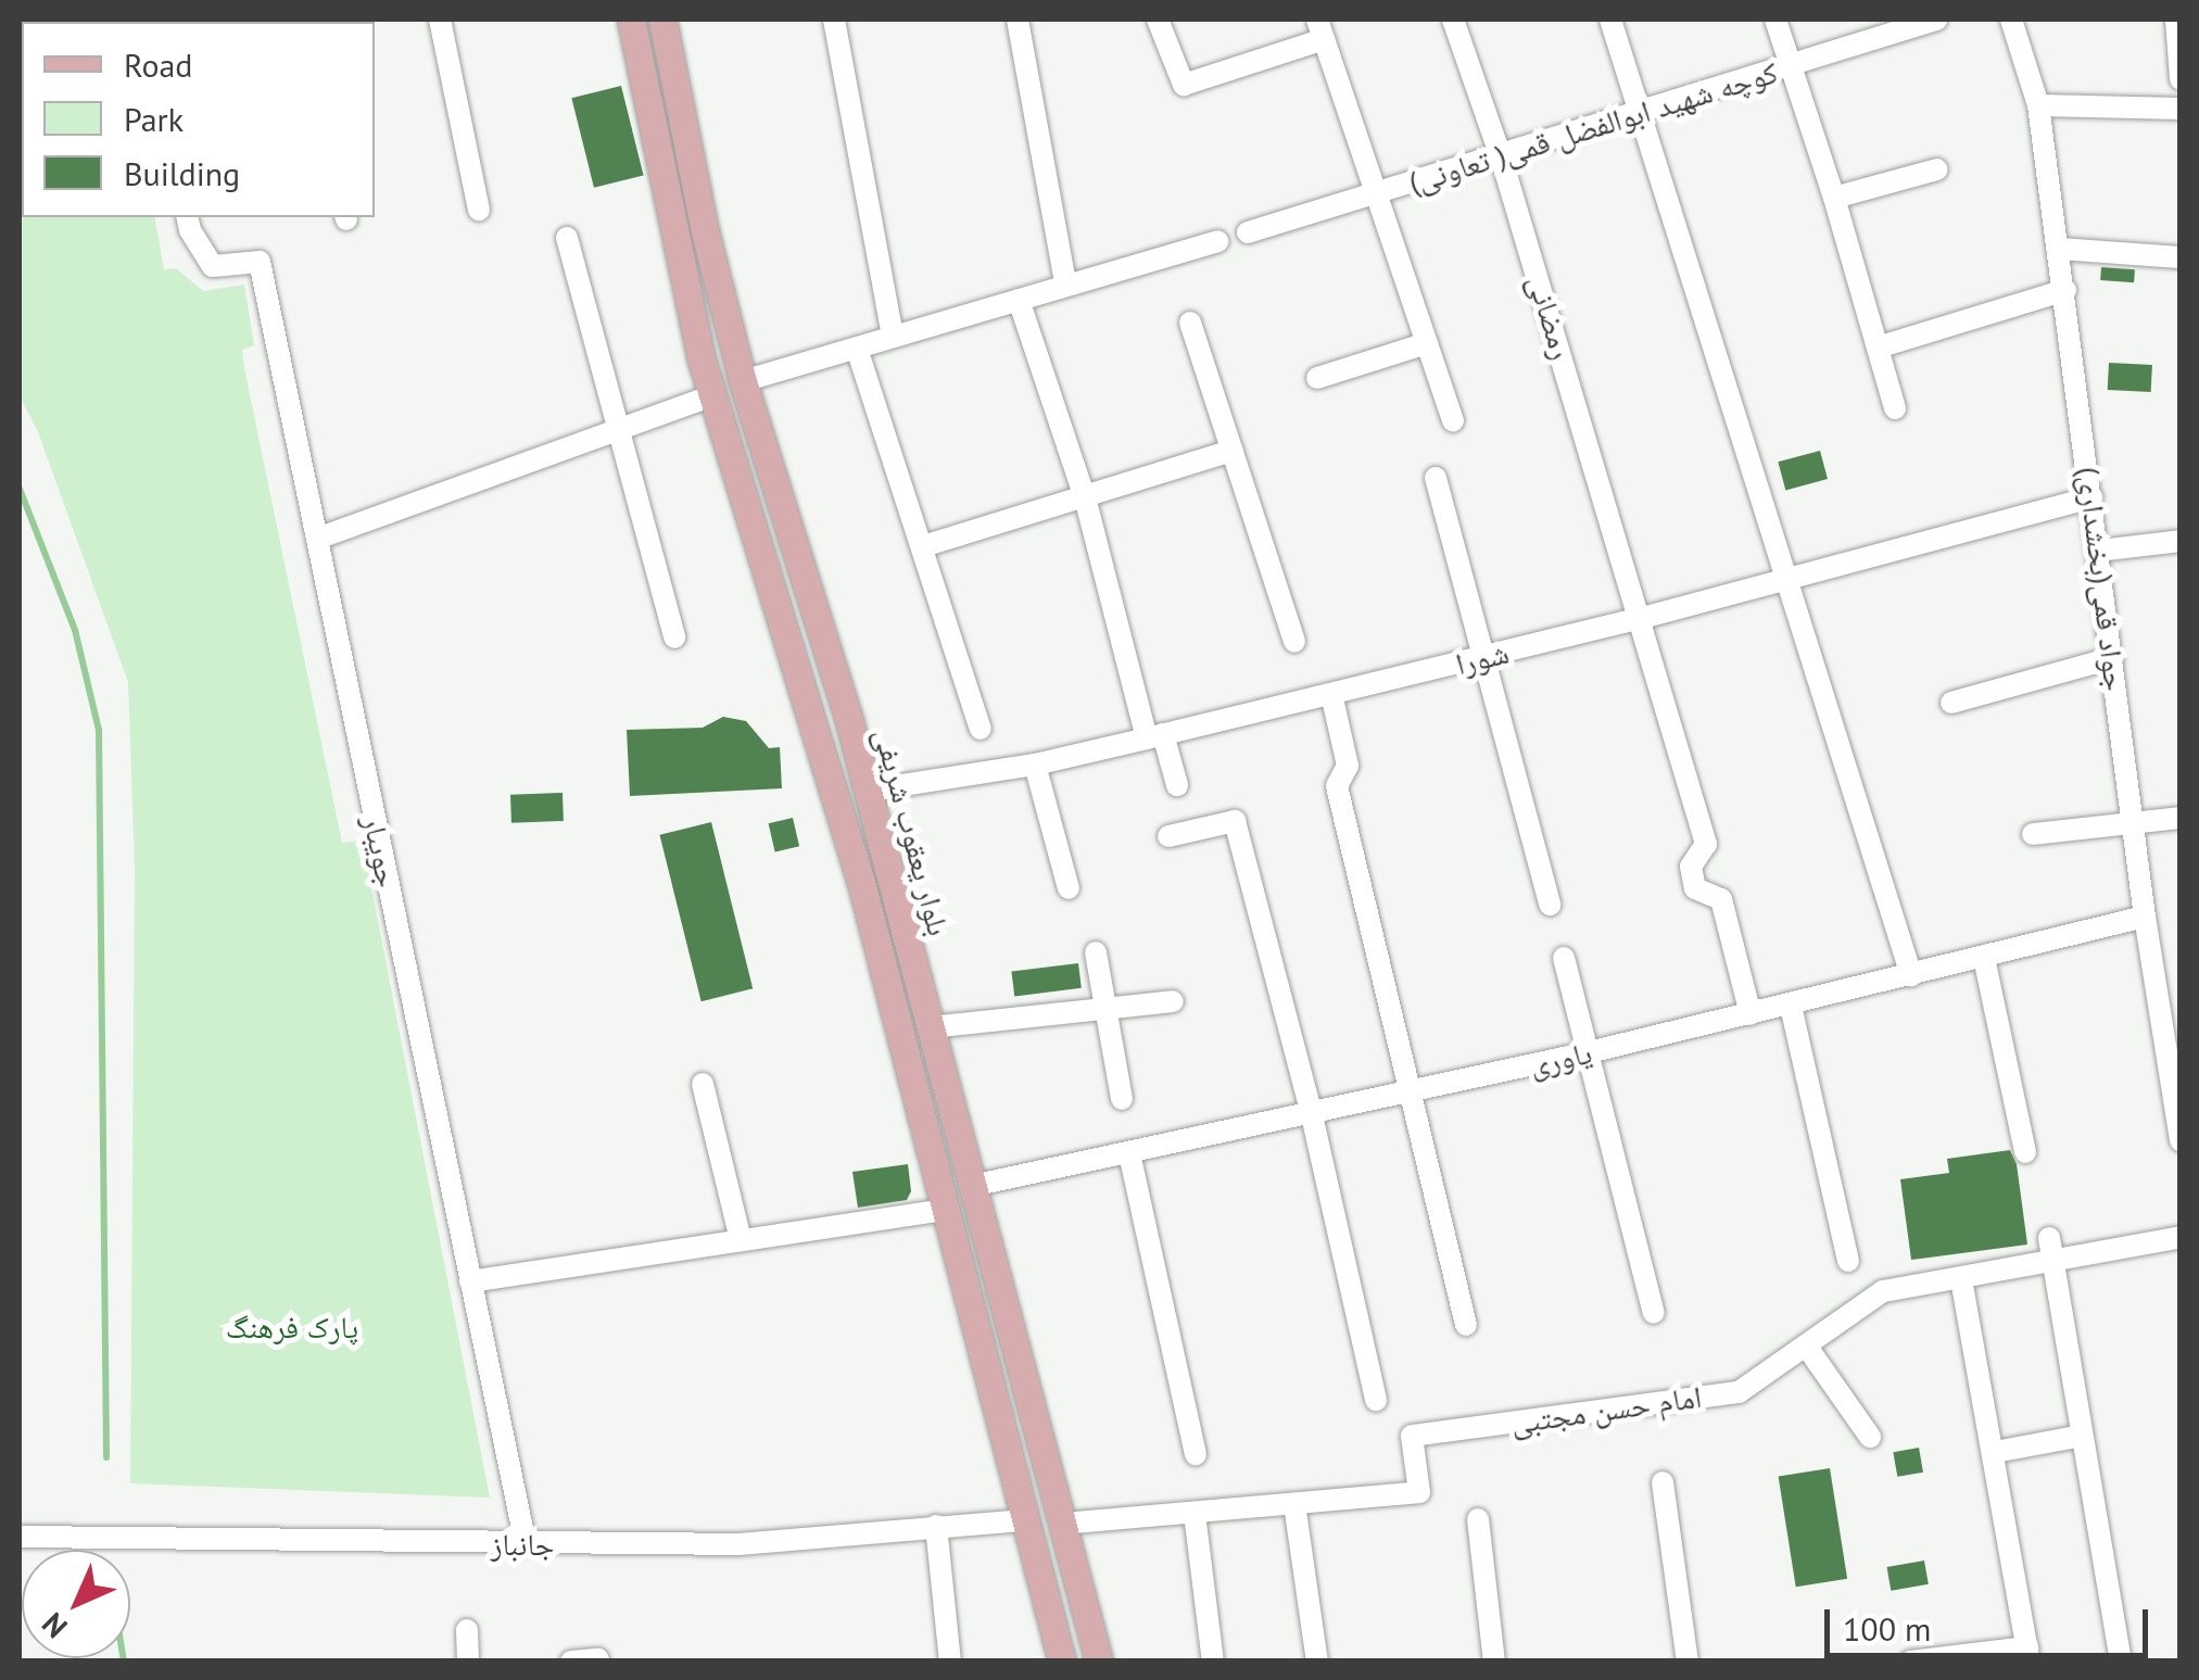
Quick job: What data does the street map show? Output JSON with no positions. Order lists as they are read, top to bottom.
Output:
{
  "streets": {
    "main road": ["بلوار یعقوب شریفی"],
    "street": [
      "کوچه شهید ابوالفضل قمی( تعاونی)",
      "رمضانی",
      "جواد قمی(بخشداری)",
      "شورا",
      "جویبار",
      "یاوری",
      "امام حسن مجتبی",
      "جانباز"
    ]
  },
  "crossings": [
    ["کوچه شهید ابوالفضل قمی( تعاونی)", "رمضانی"],
    ["رمضانی", "شورا"],
    ["رمضانی", "یاوری"],
    ["جواد قمی(بخشداری)", "شورا"],
    ["جواد قمی(بخشداری)", "یاوری"],
    ["شورا", "بلوار یعقوب شریفی"],
    ["بلوار یعقوب شریفی", "یاوری"],
    ["بلوار یعقوب شریفی", "امام حسن مجتبی"],
    ["بلوار یعقوب شریفی", "جانباز"],
    ["جویبار", "جانباز"]
  ],
  "parks": ["پارک فرهنگ"],
  "legend": ["Road", "Park", "Building"],
  "scale_bar": "100 m",
  "north": "bottom left"
}
